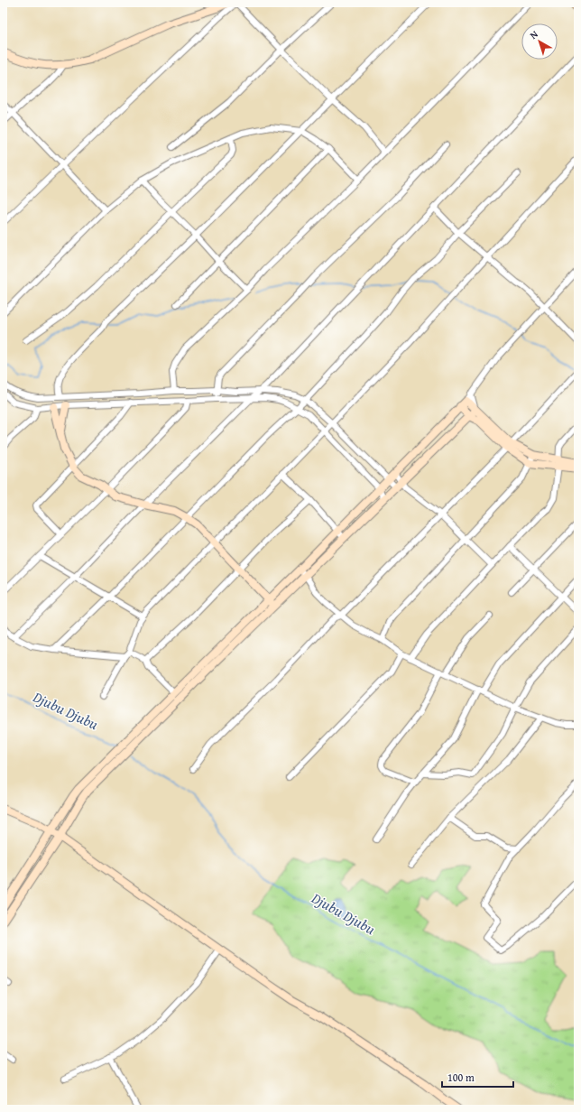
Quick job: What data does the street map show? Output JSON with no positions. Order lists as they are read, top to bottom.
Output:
{
  "water": ["Djubu Djubu"],
  "scale_bar": "100 m",
  "north": "top left"
}
